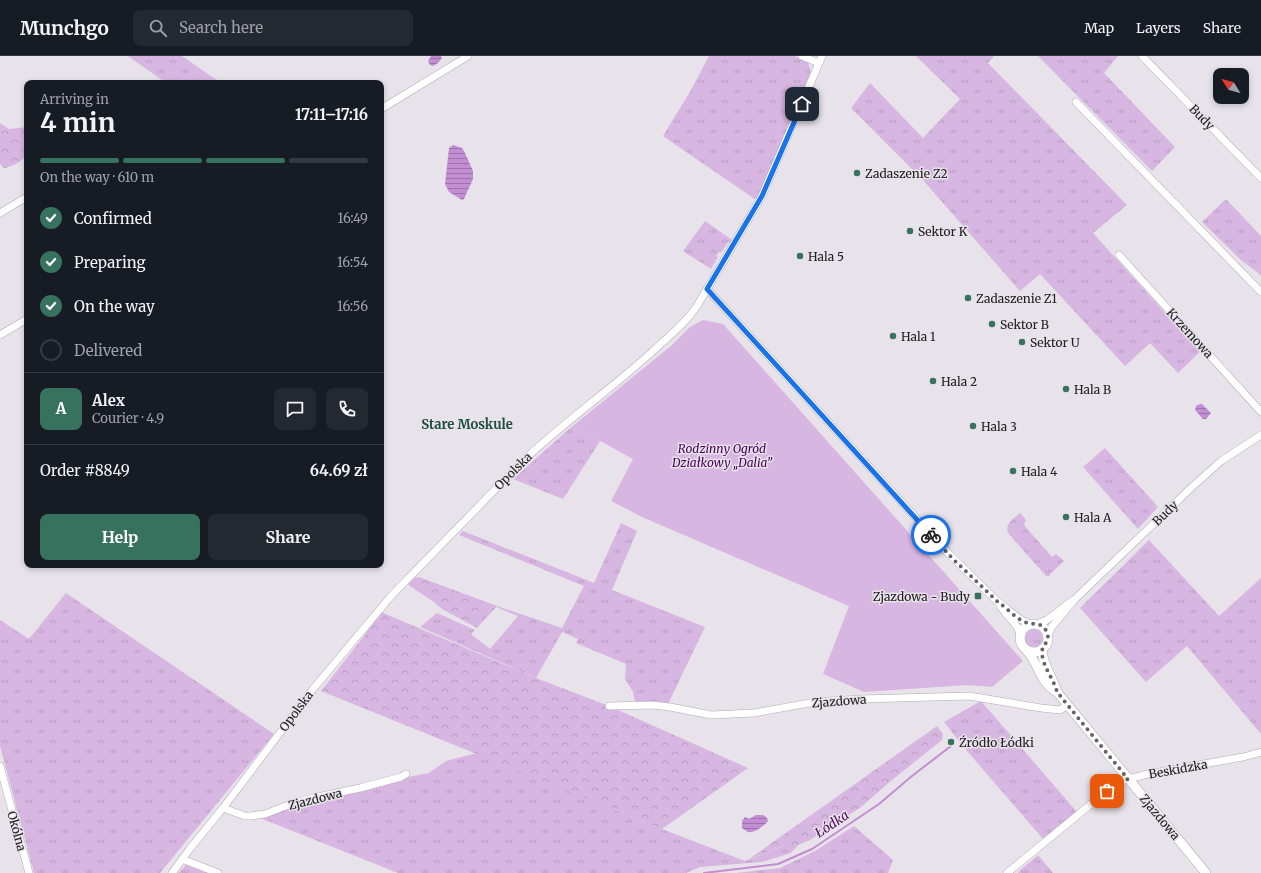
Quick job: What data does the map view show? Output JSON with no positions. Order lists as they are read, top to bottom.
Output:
{
  "streets": {
    "street": [
      "Budy",
      "Krzemowa",
      "Opolska",
      "Zjazdowa",
      "Beskidzka",
      "Okólna"
    ]
  },
  "crossings": [
    ["Budy", "Zjazdowa"],
    ["Opolska", "Zjazdowa"],
    ["Zjazdowa", "Beskidzka"]
  ],
  "districts": ["Stare Moskule"],
  "water": ["Łódka"],
  "parks": ["Rodzinny Ogród Działkowy „Dalia”"],
  "places": {
    "other": [
      "Zadaszenie Z2",
      "Sektor K",
      "Hala 5",
      "Zadaszenie Z1",
      "Sektor B",
      "Hala 1",
      "Sektor U",
      "Hala 2",
      "Hala B",
      "Hala 3",
      "Hala 4",
      "Hala A",
      "Źródło Łódki"
    ],
    "transit": ["Zjazdowa - Budy"]
  },
  "north": "top left",
  "page": {
    "header": "Munchgo",
    "search": "Search here",
    "nav": ["Map", "Layers", "Share"],
    "heading": ["4 min", "Arriving in", "17:11–17:16"],
    "panel": [
      "Alex",
      "Courier · 4.9",
      "Order #8849",
      "64.69 zł"
    ],
    "bar": "On the way · 610 m",
    "list": [
      ["Confirmed", "16:49"],
      ["Preparing", "16:54"],
      ["On the way", "16:56"],
      "Delivered"
    ],
    "round": "A",
    "buttons": ["Help", "Share"]
  }
}
